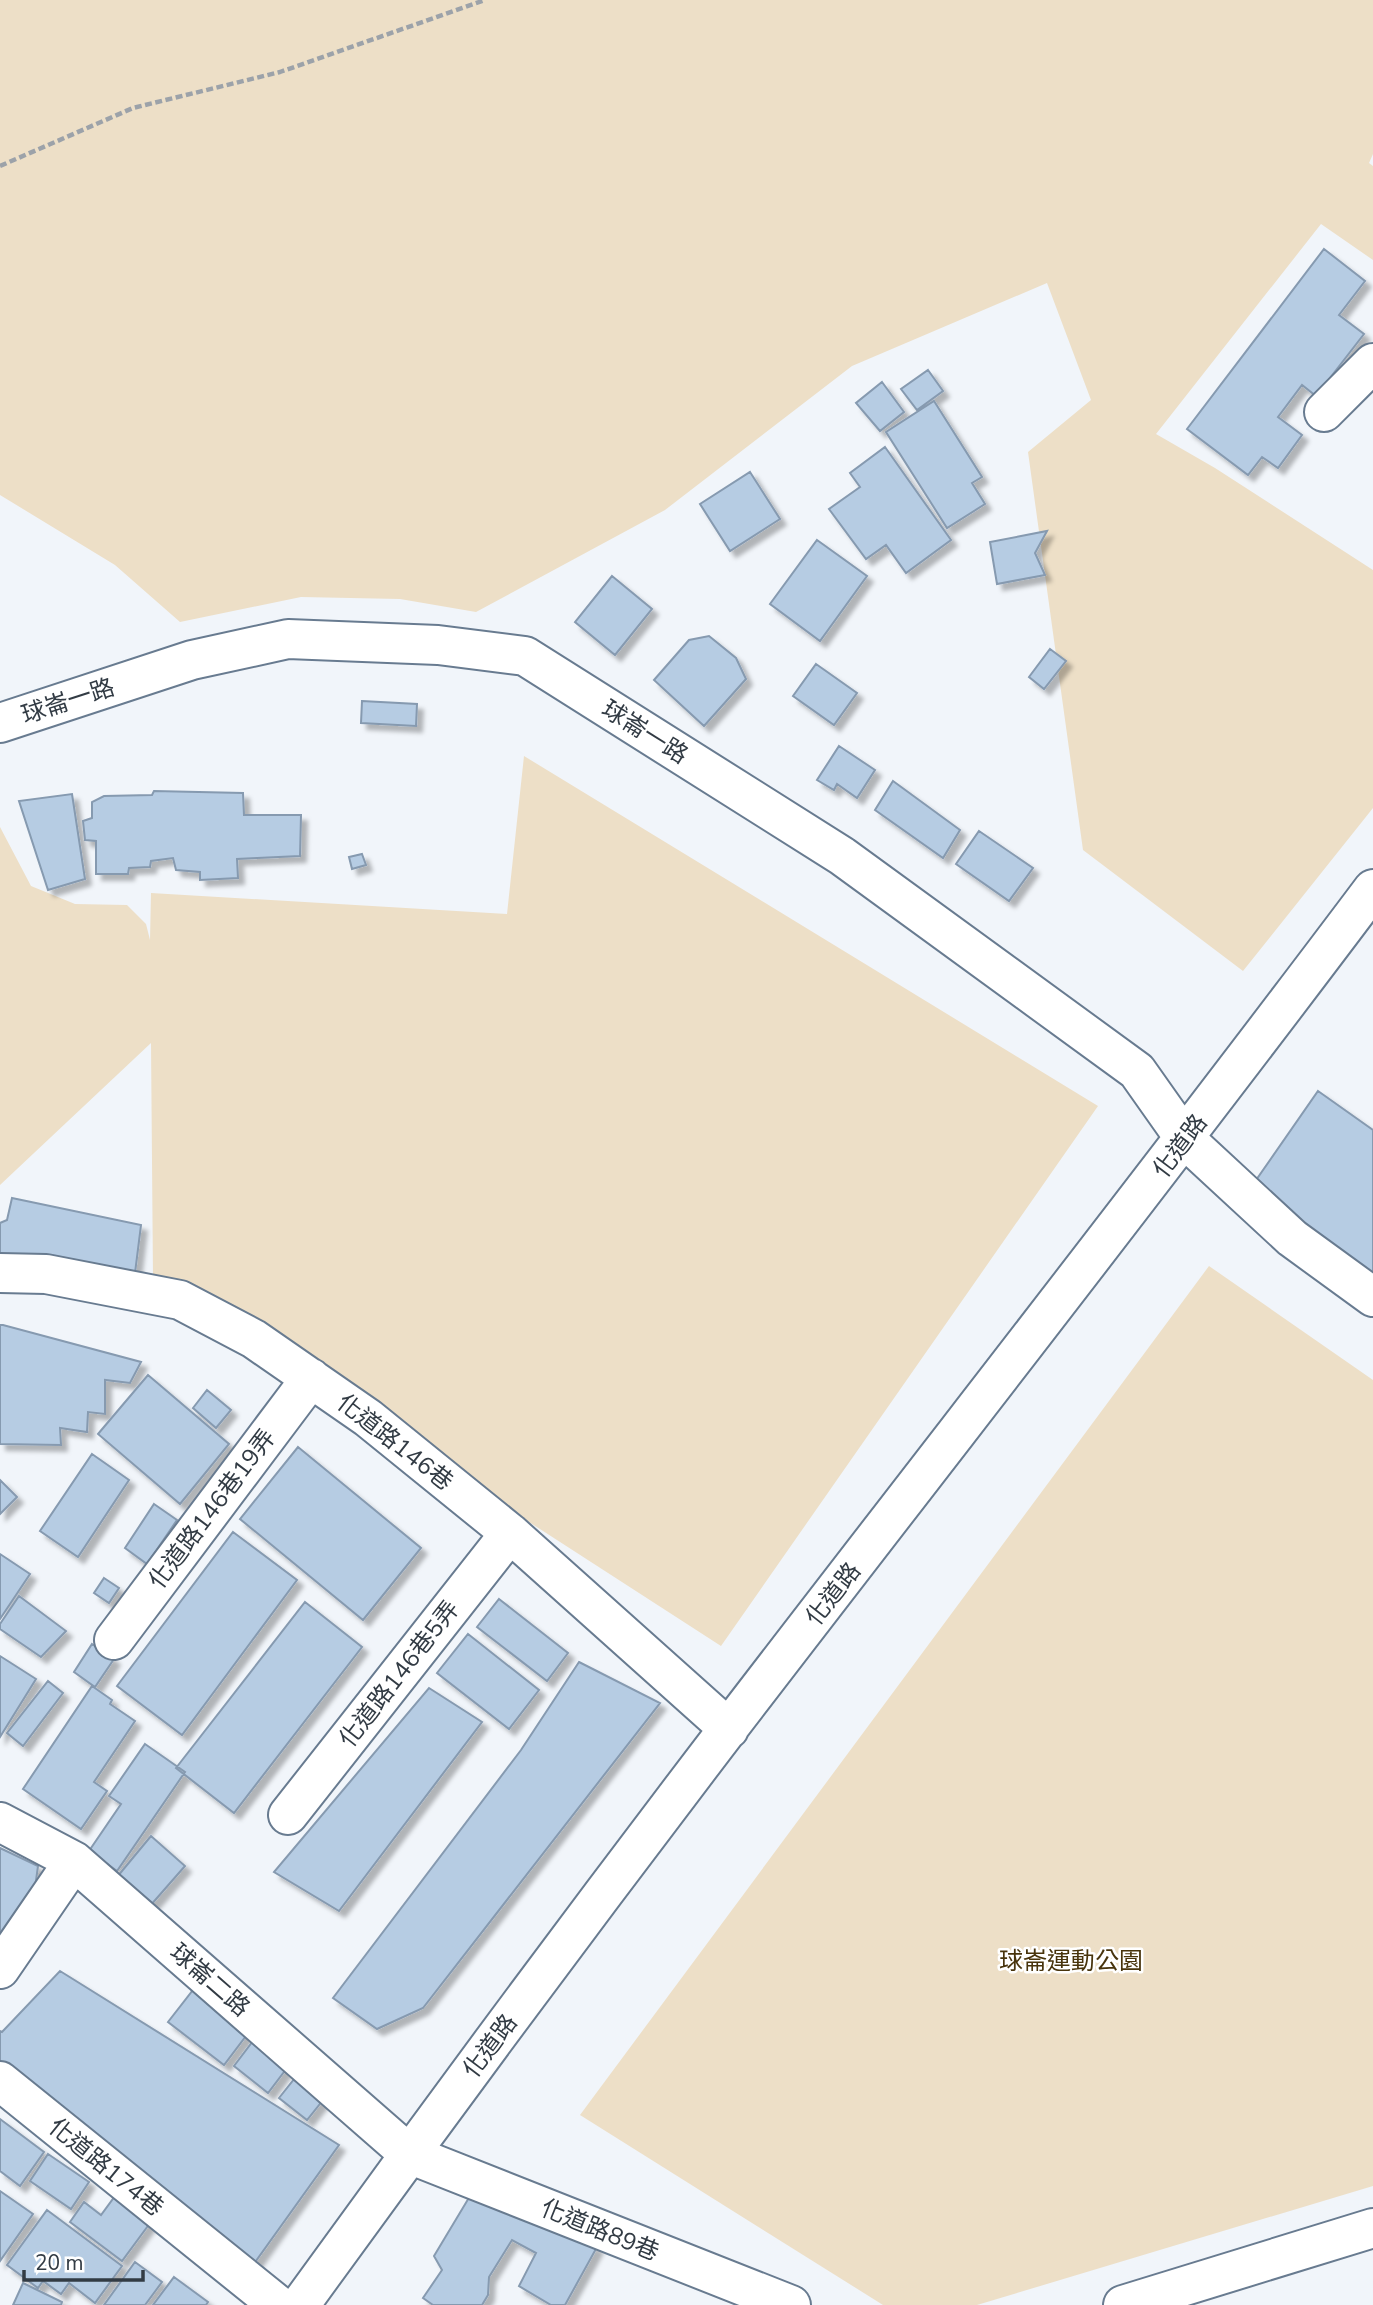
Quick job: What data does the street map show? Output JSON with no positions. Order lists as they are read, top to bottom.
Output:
{
  "streets": {
    "street": [
      "球崙一路",
      "化道路",
      "化道路146巷",
      "化道路146巷19弄",
      "化道路146巷5弄",
      "球崙二路",
      "化道路174巷",
      "化道路89巷"
    ]
  },
  "crossings": [
    ["球崙一路", "化道路"],
    ["化道路", "化道路146巷"],
    ["化道路", "球崙二路"],
    ["化道路", "化道路89巷"],
    ["化道路146巷", "化道路146巷19弄"],
    ["化道路146巷", "化道路146巷5弄"],
    ["球崙二路", "化道路89巷"]
  ],
  "parks": ["球崙運動公園"],
  "scale_bar": "20 m"
}
